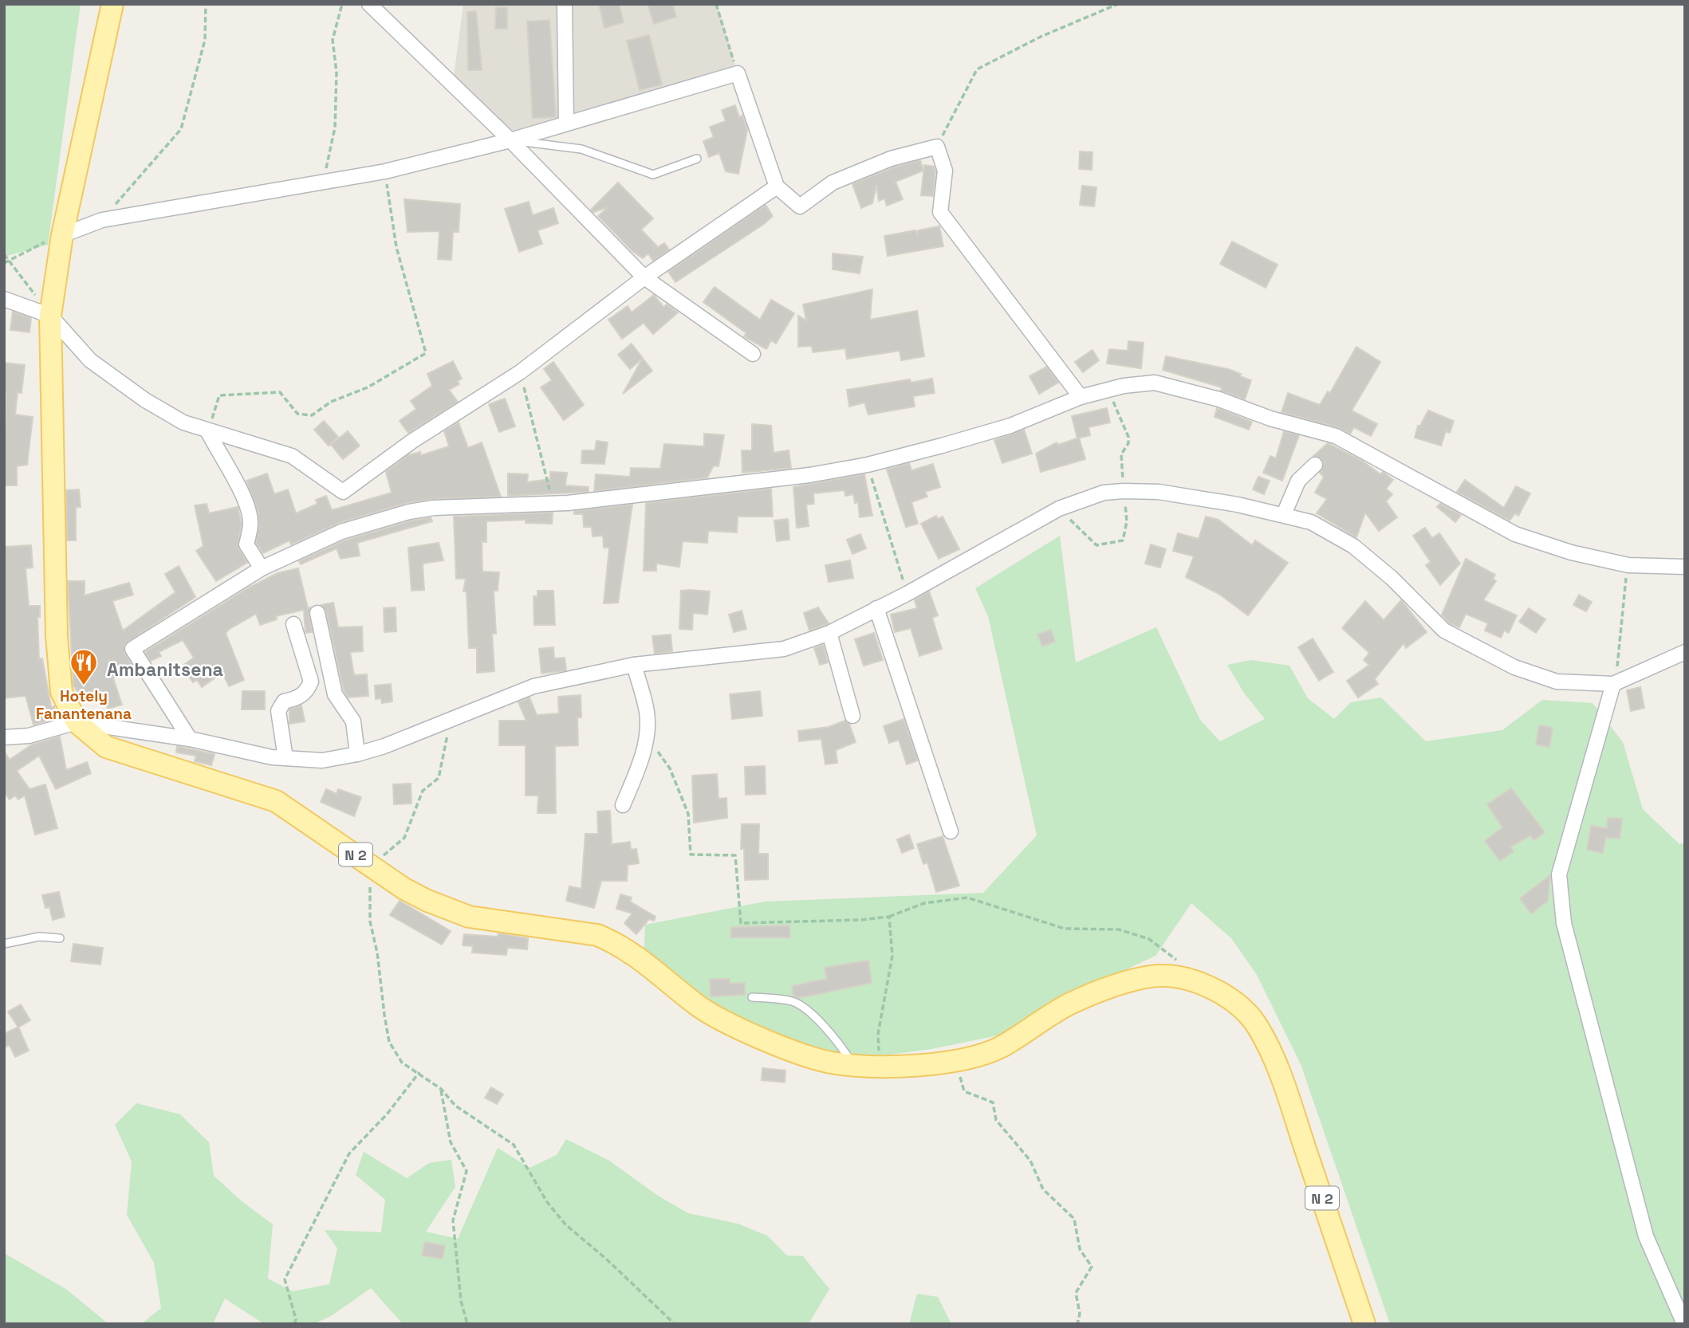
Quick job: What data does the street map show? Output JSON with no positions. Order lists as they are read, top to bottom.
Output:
{
  "streets": {
    "main road": ["N 2"]
  },
  "districts": ["Ambanitsena"],
  "places": {
    "restaurant": ["Hotely Fanantenana"]
  }
}
